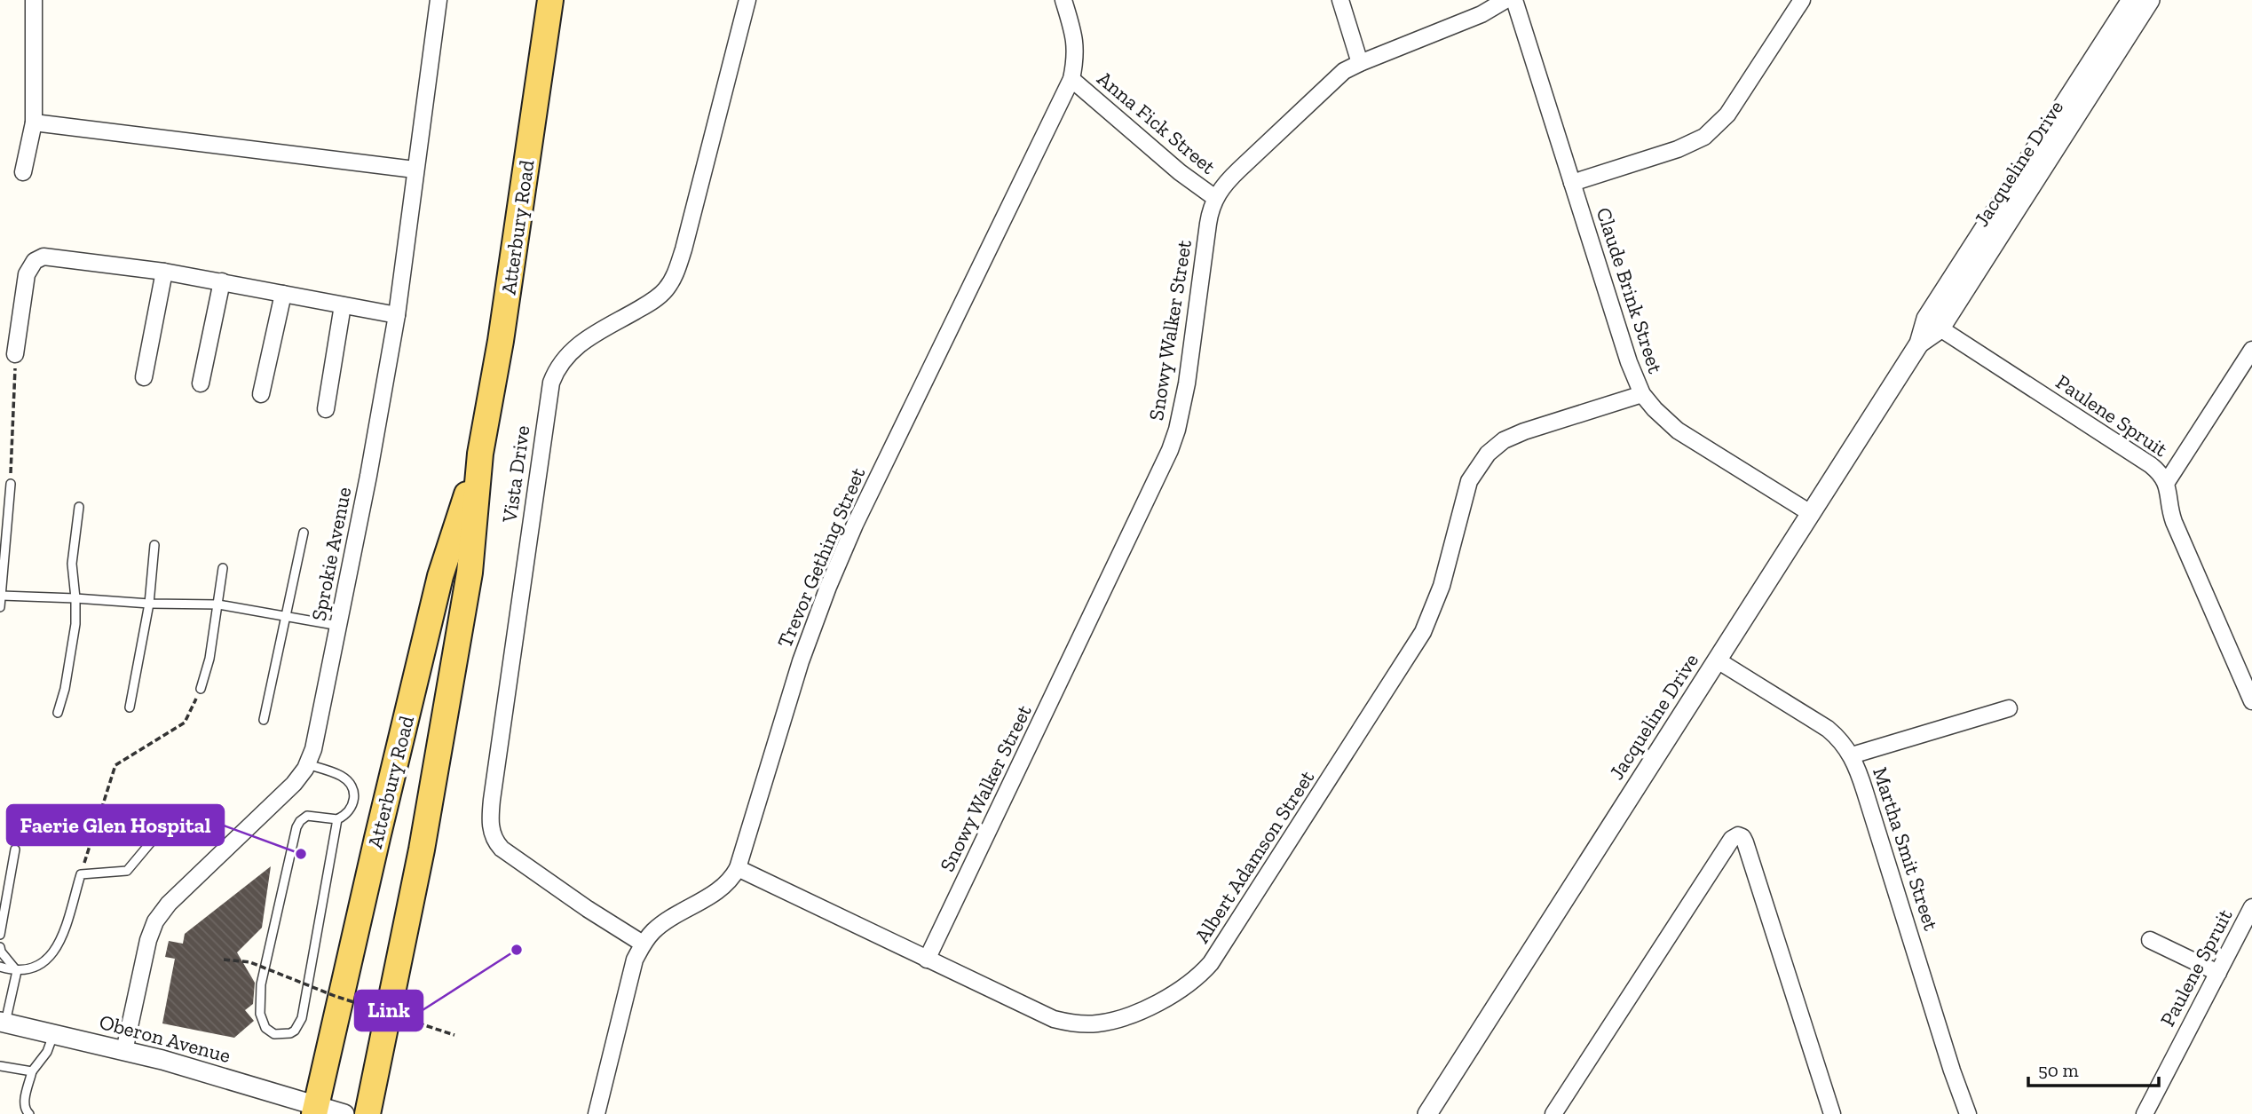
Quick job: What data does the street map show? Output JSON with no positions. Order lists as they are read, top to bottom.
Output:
{
  "streets": {
    "main road": ["Atterbury Road"],
    "street": [
      "Anna Fick Street",
      "Jacqueline Drive",
      "Claude Brink Street",
      "Snowy Walker Street",
      "Paulene Spruit",
      "Vista Drive",
      "Sprokie Avenue",
      "Trevor Gething Street",
      "Martha Smit Street",
      "Albert Adamson Street",
      "Oberon Avenue"
    ]
  },
  "crossings": [
    ["Anna Fick Street", "Snowy Walker Street"],
    ["Anna Fick Street", "Trevor Gething Street"],
    ["Jacqueline Drive", "Claude Brink Street"],
    ["Jacqueline Drive", "Paulene Spruit"],
    ["Jacqueline Drive", "Martha Smit Street"],
    ["Atterbury Road", "Oberon Avenue"],
    ["Claude Brink Street", "Albert Adamson Street"],
    ["Snowy Walker Street", "Albert Adamson Street"],
    ["Vista Drive", "Trevor Gething Street"],
    ["Sprokie Avenue", "Oberon Avenue"],
    ["Trevor Gething Street", "Albert Adamson Street"]
  ],
  "places": ["Faerie Glen Hospital", "Link"],
  "scale_bar": "50 m"
}
